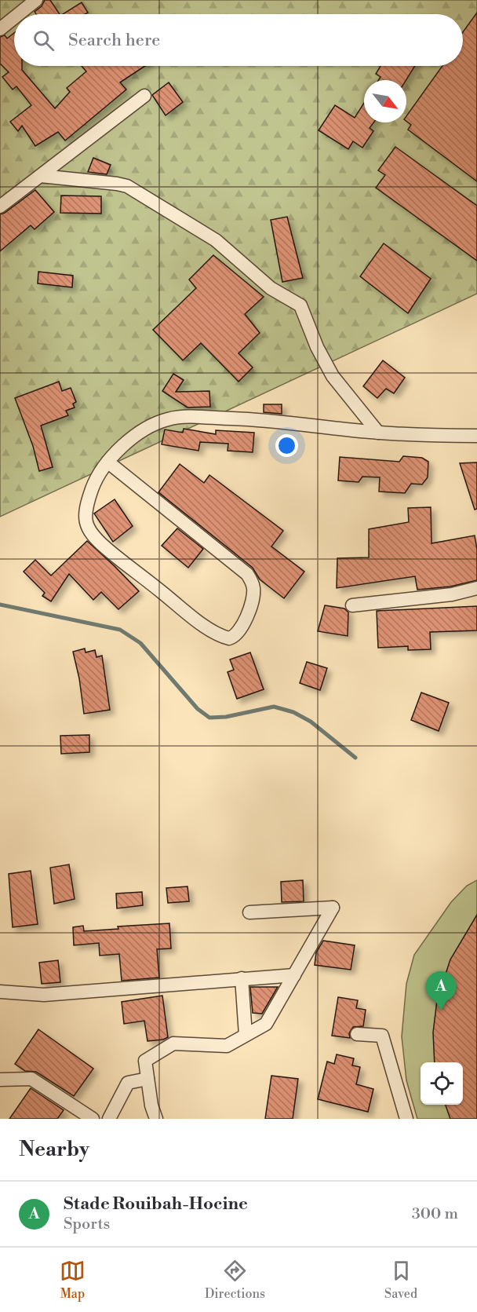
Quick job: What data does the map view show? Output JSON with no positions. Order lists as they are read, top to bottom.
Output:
{
  "north": "bottom right",
  "page": {
    "search": "Search here",
    "pins": "A",
    "heading": "Nearby",
    "list": [
      {
        "mark": "A",
        "name": "Stade Rouibah-Hocine",
        "note": "Sports",
        "value": "300 m"
      }
    ],
    "nav": ["Map", "Directions", "Saved"]
  }
}
